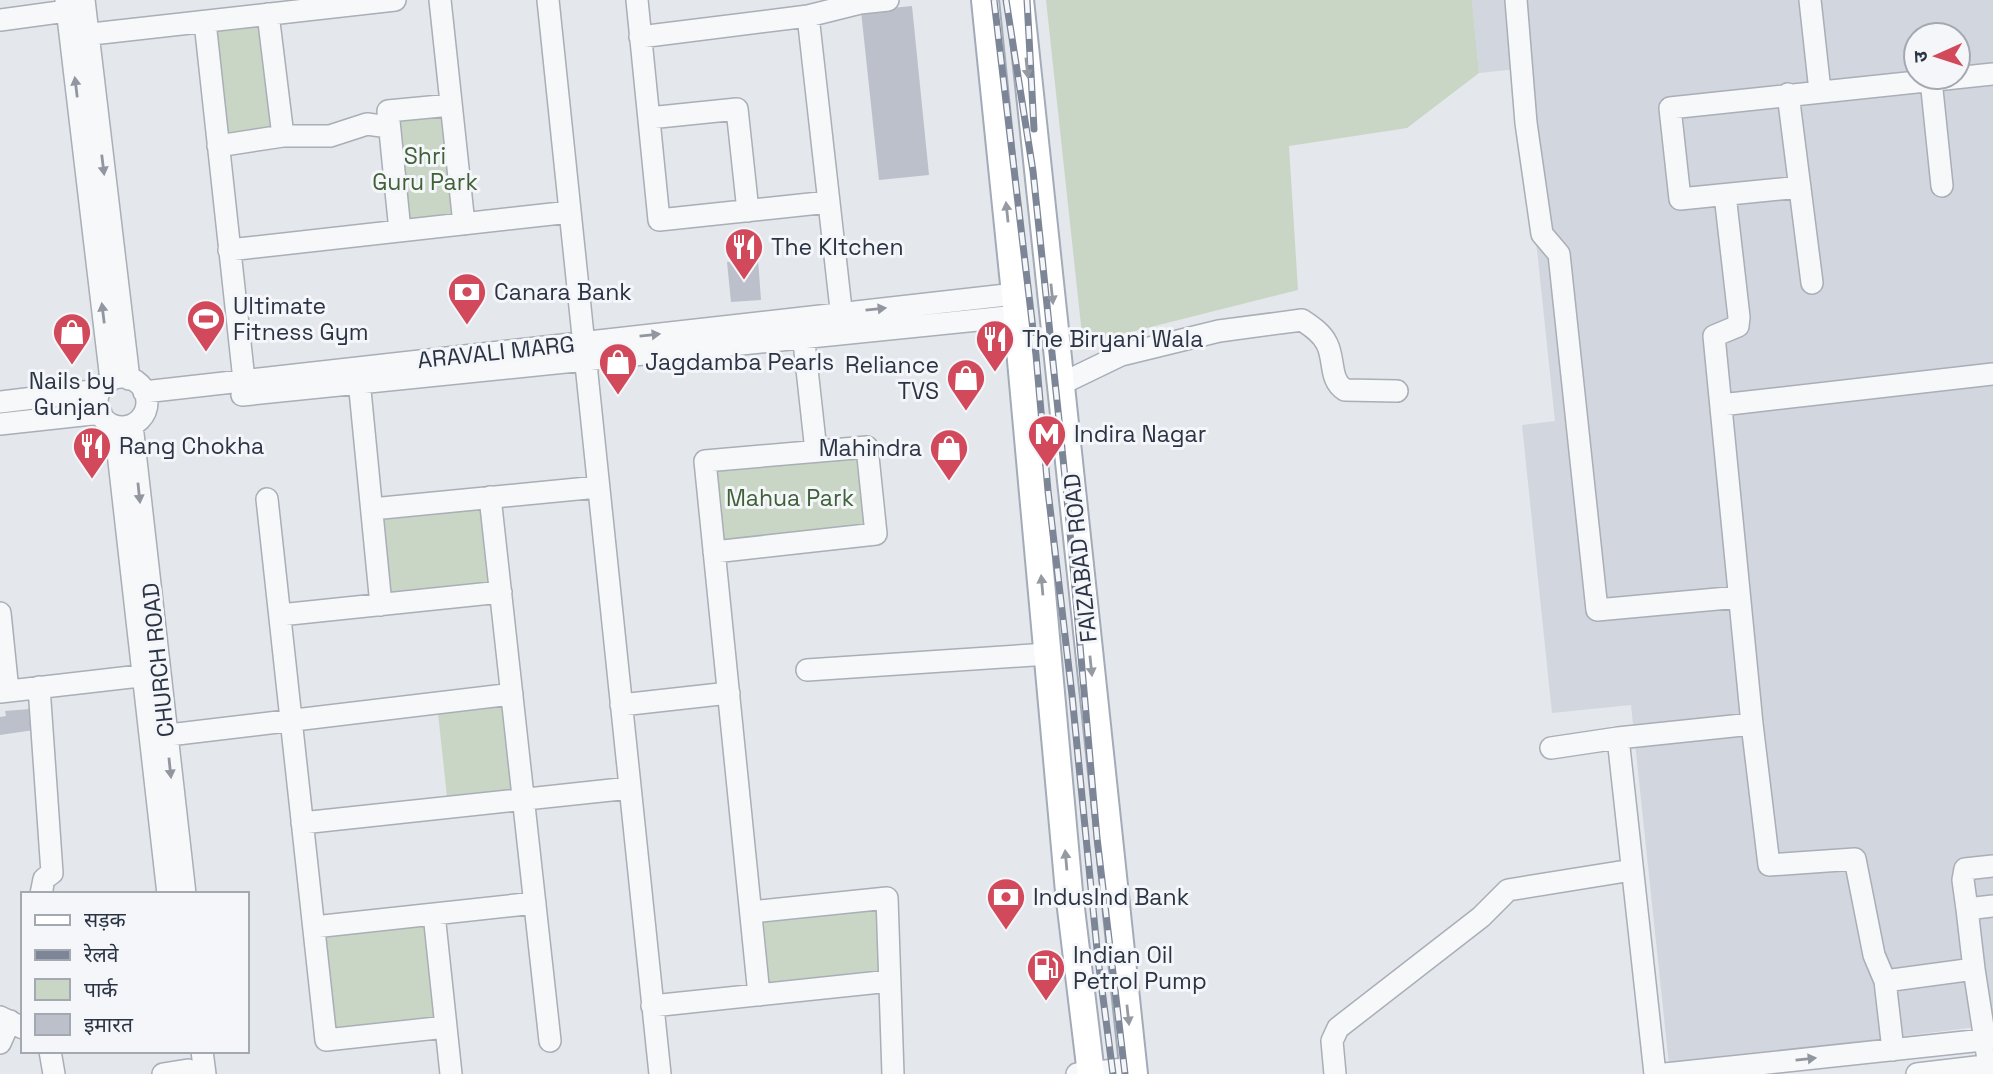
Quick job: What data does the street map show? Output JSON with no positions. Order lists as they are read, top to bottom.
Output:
{
  "streets": {
    "main road": ["FAIZABAD ROAD"],
    "street": ["ARAVALI MARG", "CHURCH ROAD"]
  },
  "crossings": [
    ["ARAVALI MARG", "FAIZABAD ROAD"],
    ["ARAVALI MARG", "CHURCH ROAD"]
  ],
  "parks": ["Shri Guru Park", "Mahua Park"],
  "places": {
    "restaurant": ["The KItchen", "The Biryani Wala", "Rang Chokha"],
    "bank": ["Canara Bank", "IndusInd Bank"],
    "sports": ["Ultimate Fitness Gym"],
    "shop": [
      "Nails by Gunjan",
      "Jagdamba Pearls",
      "Reliance TVS",
      "Mahindra"
    ],
    "metro station": ["Indira Nagar"],
    "fuel station": ["Indian Oil Petrol Pump"]
  },
  "legend": [
    "सड़क",
    "रेलवे",
    "पार्क",
    "इमारत"
  ],
  "north": "left"
}
